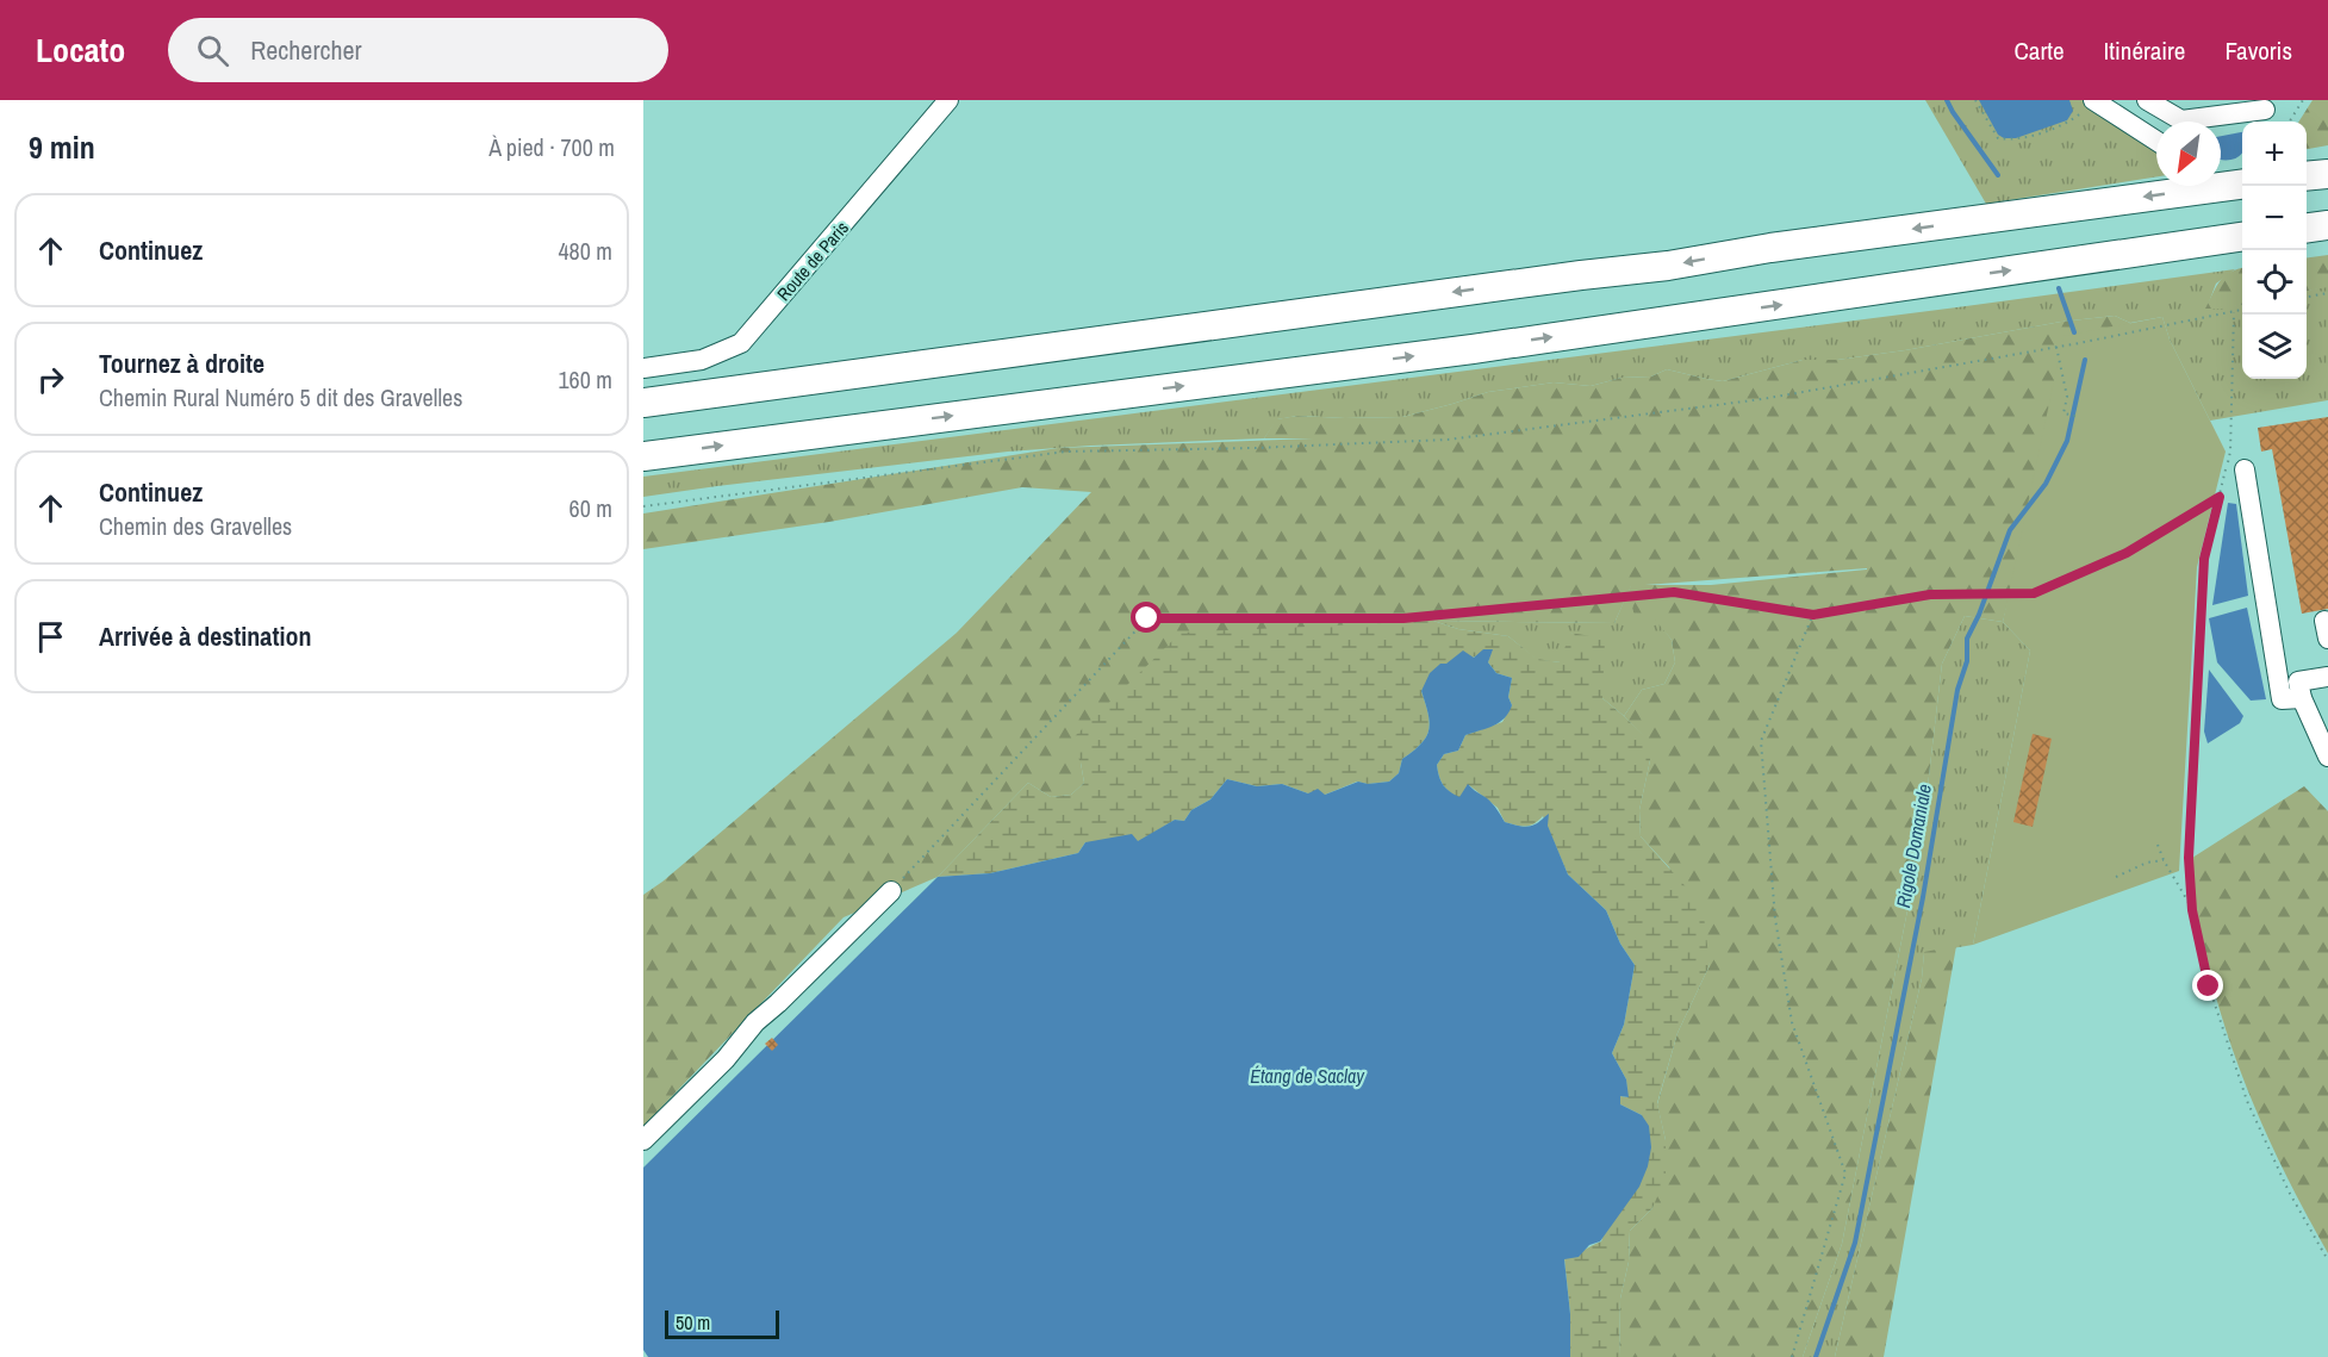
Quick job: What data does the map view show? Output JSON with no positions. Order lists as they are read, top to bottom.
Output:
{
  "streets": {
    "street": ["Route de Paris"]
  },
  "water": ["Rigole Domaniale", "Étang de Saclay"],
  "scale_bar": "50 m",
  "north": "bottom left",
  "page": {
    "header": "Locato",
    "search": "Rechercher",
    "nav": ["Carte", "Itinéraire", "Favoris"],
    "heading": ["9 min", "À pied · 700 m"],
    "map_buttons": ["+", "−"],
    "list": [
      ["Continuez", "480 m"],
      ["Tournez à droite", "Chemin Rural Numéro 5 dit des Gravelles", "160 m"],
      ["Continuez", "Chemin des Gravelles", "60 m"],
      "Arrivée à destination"
    ],
    "scale": "50 m"
  }
}
